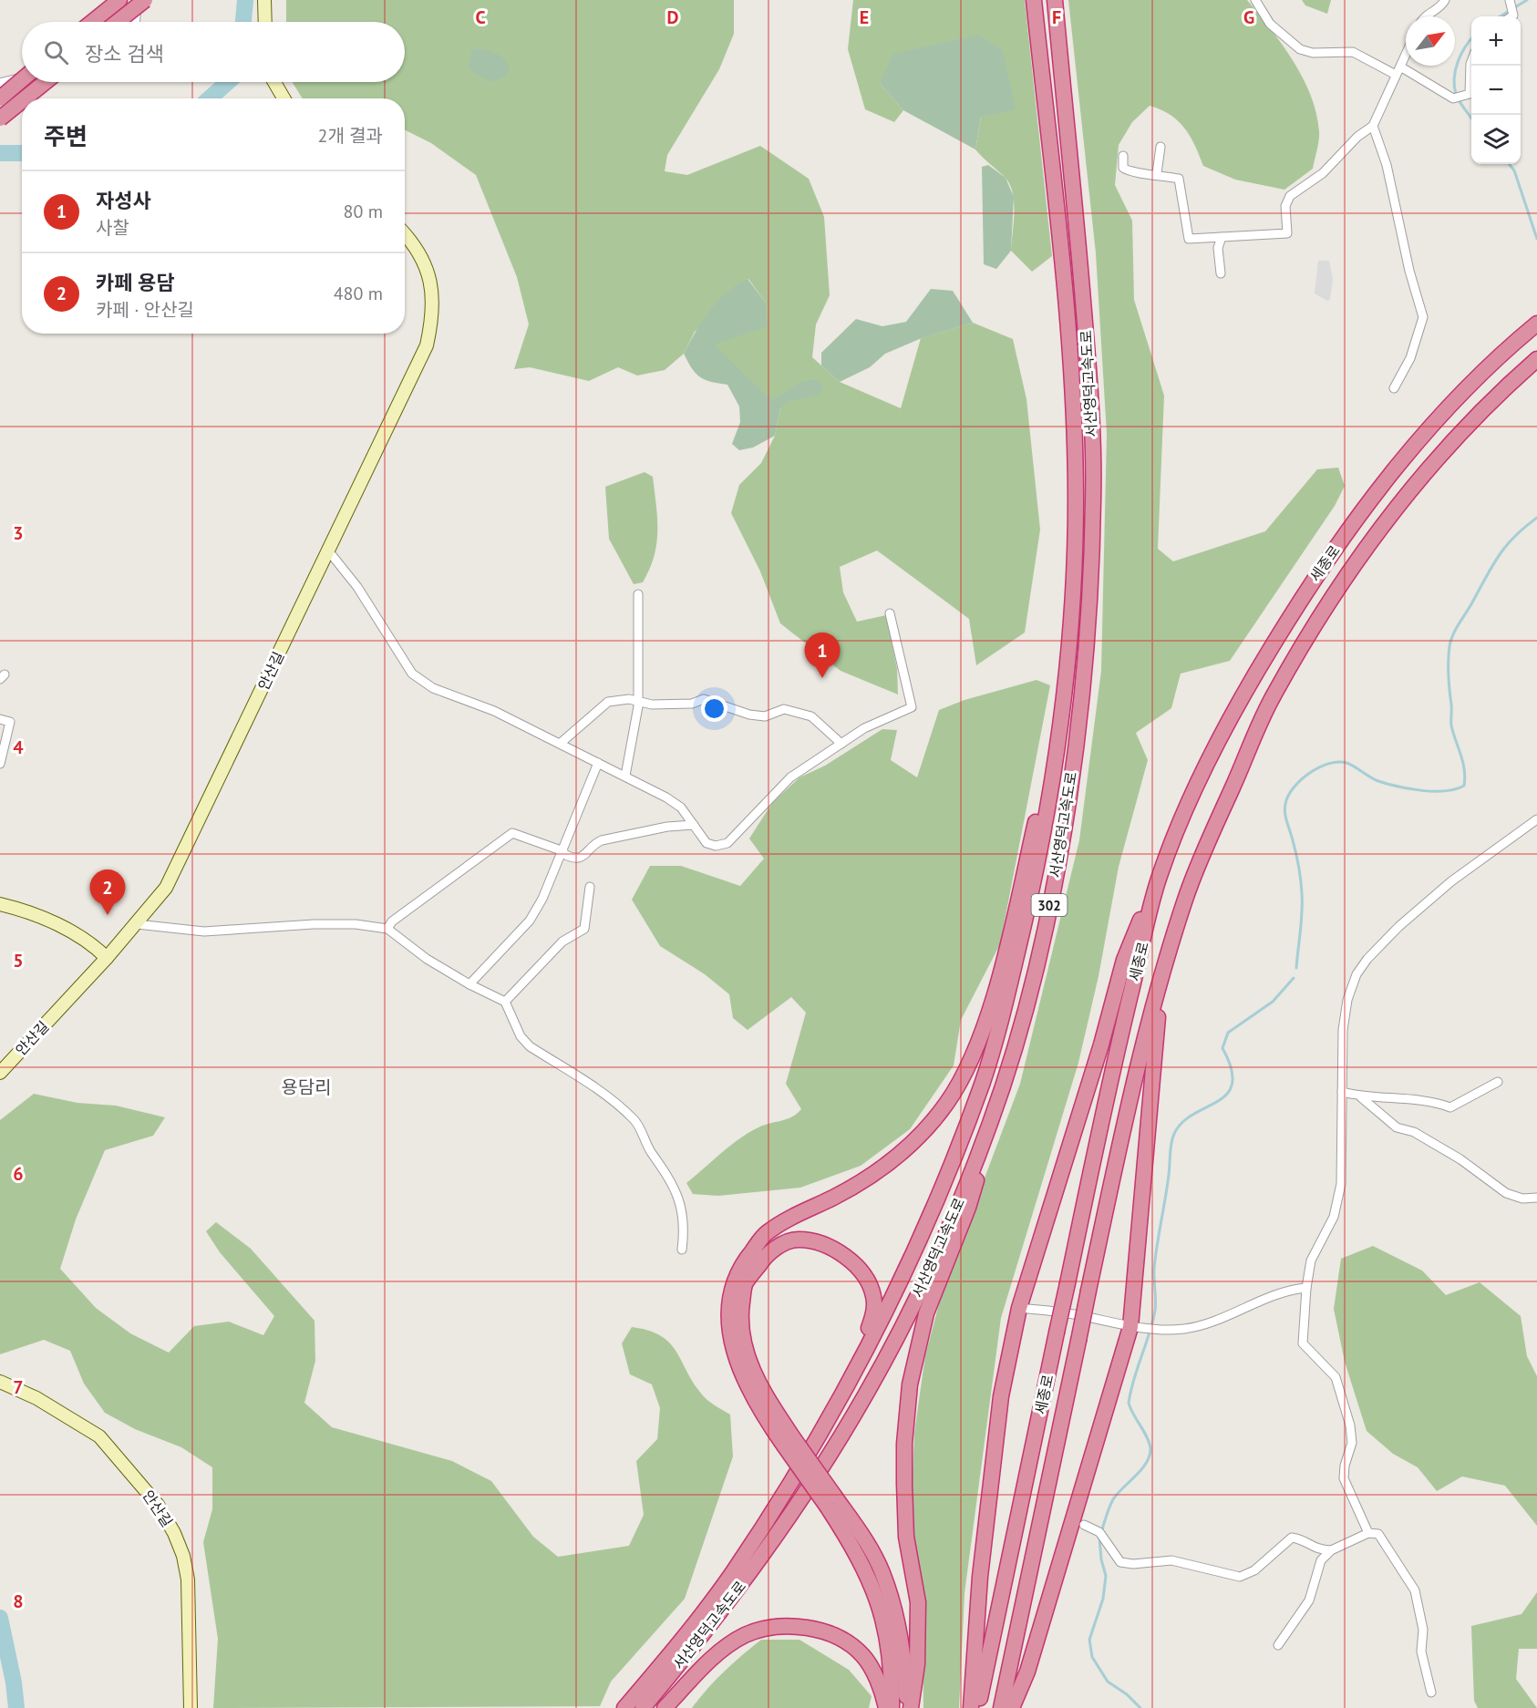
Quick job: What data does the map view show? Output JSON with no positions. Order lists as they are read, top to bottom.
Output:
{
  "streets": {
    "highway": ["서산영덕고속도로", "세종로", "302"],
    "street": ["안산길"]
  },
  "districts": ["용담리"],
  "north": "top right",
  "page": {
    "map_buttons": ["+", "−"],
    "search": "장소 검색",
    "heading": ["주변", "2개 결과"],
    "list": [
      {
        "mark": "1",
        "name": "자성사",
        "note": "사찰",
        "value": "80 m"
      },
      {
        "mark": "2",
        "name": "카페 용담",
        "note": "카페 · 안산길",
        "value": "480 m"
      }
    ],
    "pins": ["1", "2"]
  },
  "grid": {
    "columns": [
      "C",
      "D",
      "E",
      "F",
      "G"
    ],
    "rows": [
      "3",
      "4",
      "5",
      "6",
      "7",
      "8"
    ]
  }
}
